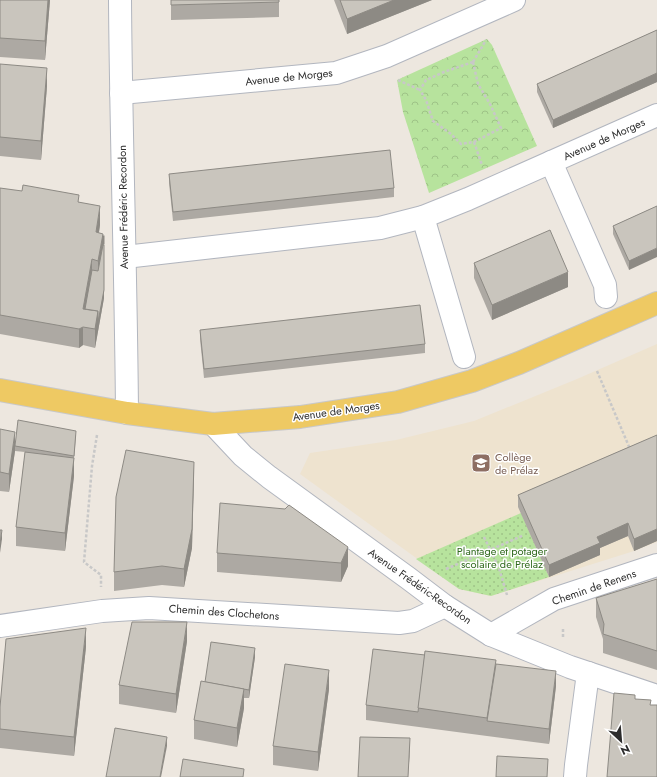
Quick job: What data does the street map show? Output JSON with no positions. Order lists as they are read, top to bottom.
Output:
{
  "streets": {
    "main road": ["Avenue de Morges"],
    "street": [
      "Avenue Frédéric Recordon",
      "Avenue Frédéric-Recordon",
      "Chemin de Renens",
      "Chemin des Clochetons"
    ]
  },
  "crossings": [
    ["Avenue de Morges", "Avenue Frédéric Recordon"],
    ["Avenue de Morges", "Avenue Frédéric-Recordon"],
    ["Avenue Frédéric-Recordon", "Chemin de Renens"],
    ["Avenue Frédéric-Recordon", "Chemin des Clochetons"]
  ],
  "parks": ["Plantage et potager scolaire de Prélaz"],
  "places": {
    "school or university": ["Collège de Prélaz"]
  },
  "north": "bottom right"
}
